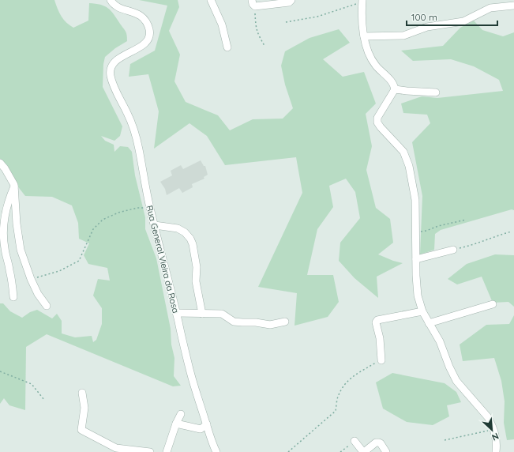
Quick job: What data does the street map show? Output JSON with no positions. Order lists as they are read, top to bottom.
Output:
{
  "streets": {
    "street": ["Rua General Vieira da Rosa"]
  },
  "scale_bar": "100 m",
  "north": "bottom right"
}
